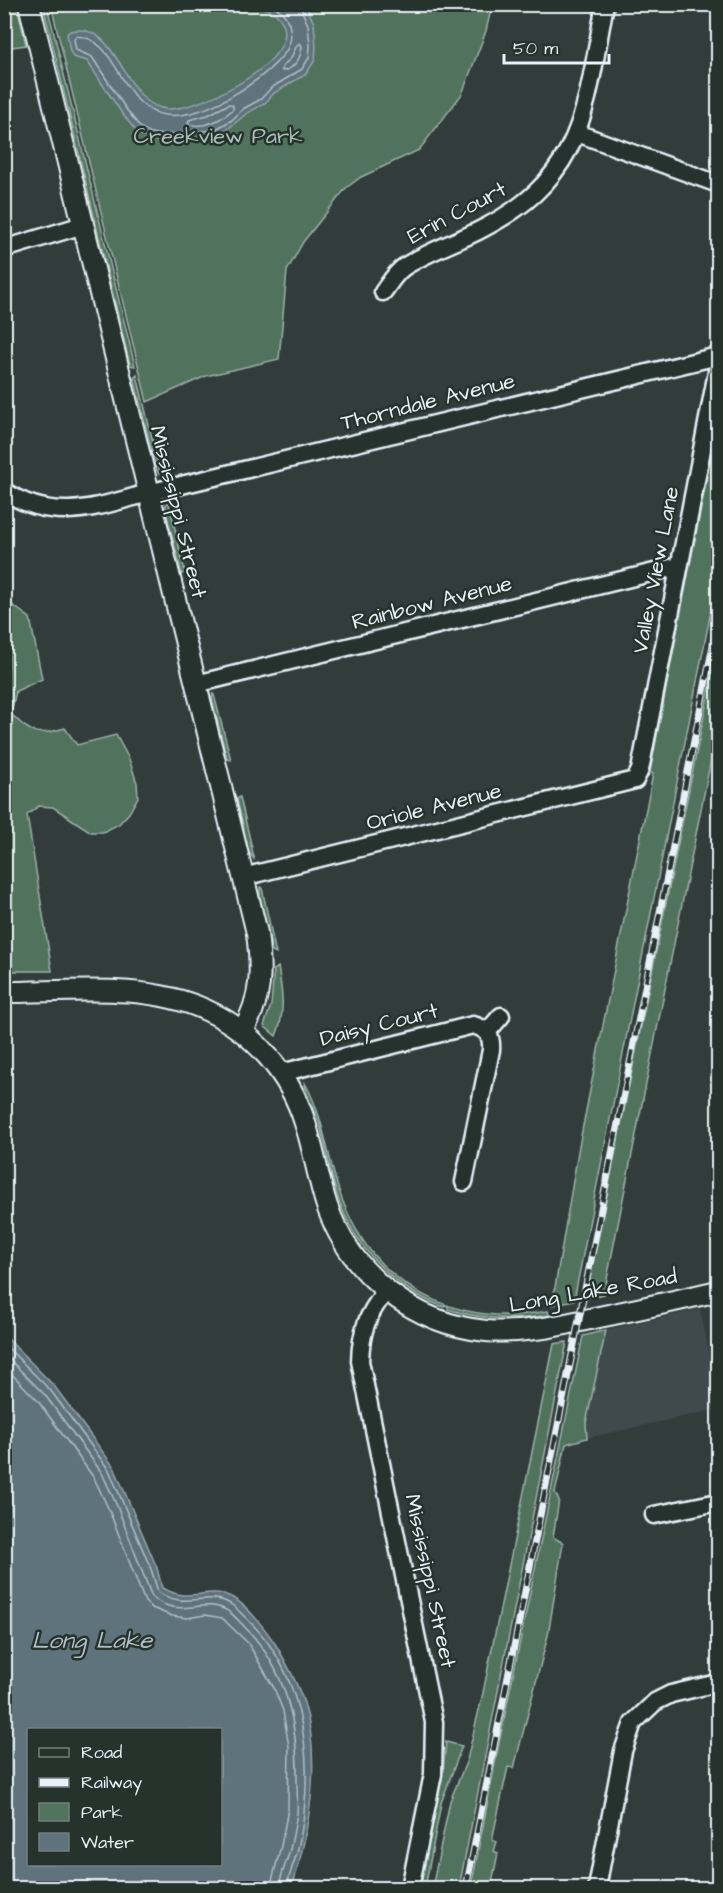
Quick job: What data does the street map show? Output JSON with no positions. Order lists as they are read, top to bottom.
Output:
{
  "streets": {
    "street": [
      "Erin Court",
      "Thorndale Avenue",
      "Mississippi Street",
      "Valley View Lane",
      "Rainbow Avenue",
      "Oriole Avenue",
      "Daisy Court",
      "Long Lake Road"
    ]
  },
  "crossings": [
    ["Thorndale Avenue", "Mississippi Street"],
    ["Mississippi Street", "Rainbow Avenue"],
    ["Mississippi Street", "Oriole Avenue"],
    ["Mississippi Street", "Long Lake Road"],
    ["Valley View Lane", "Rainbow Avenue"],
    ["Valley View Lane", "Oriole Avenue"],
    ["Daisy Court", "Long Lake Road"]
  ],
  "water": ["Long Lake"],
  "parks": ["Creekview Park"],
  "legend": [
    "Road",
    "Railway",
    "Park",
    "Water"
  ],
  "scale_bar": "50 m"
}
